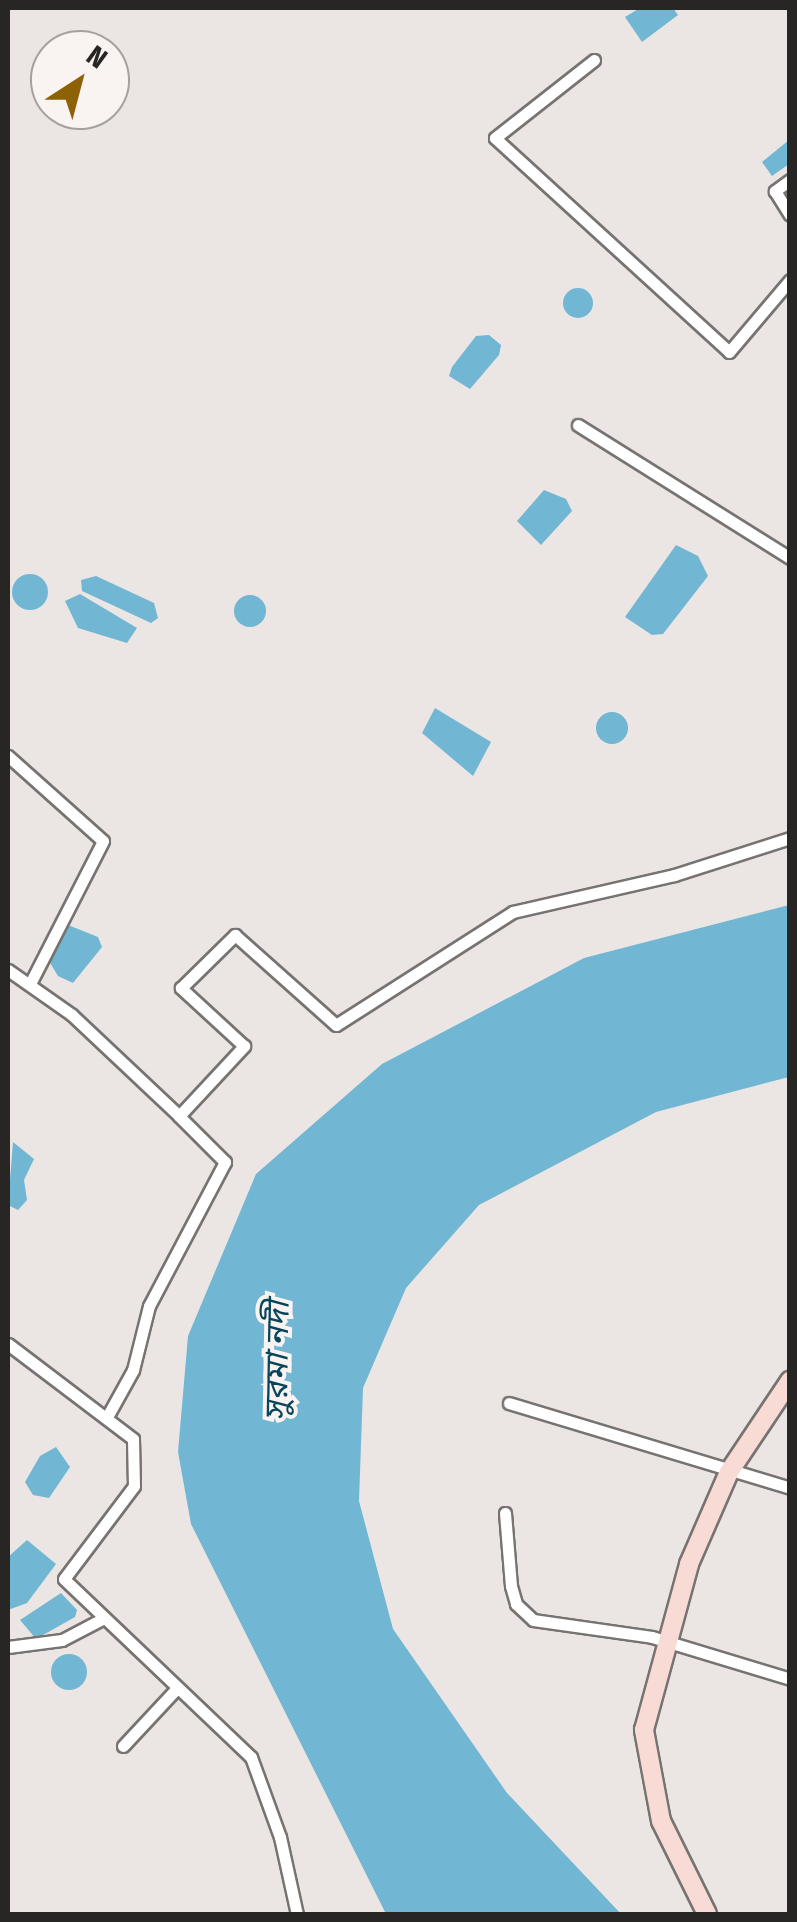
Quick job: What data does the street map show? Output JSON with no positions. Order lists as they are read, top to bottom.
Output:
{
  "water": ["সুরমা নদী"],
  "north": "top right"
}
